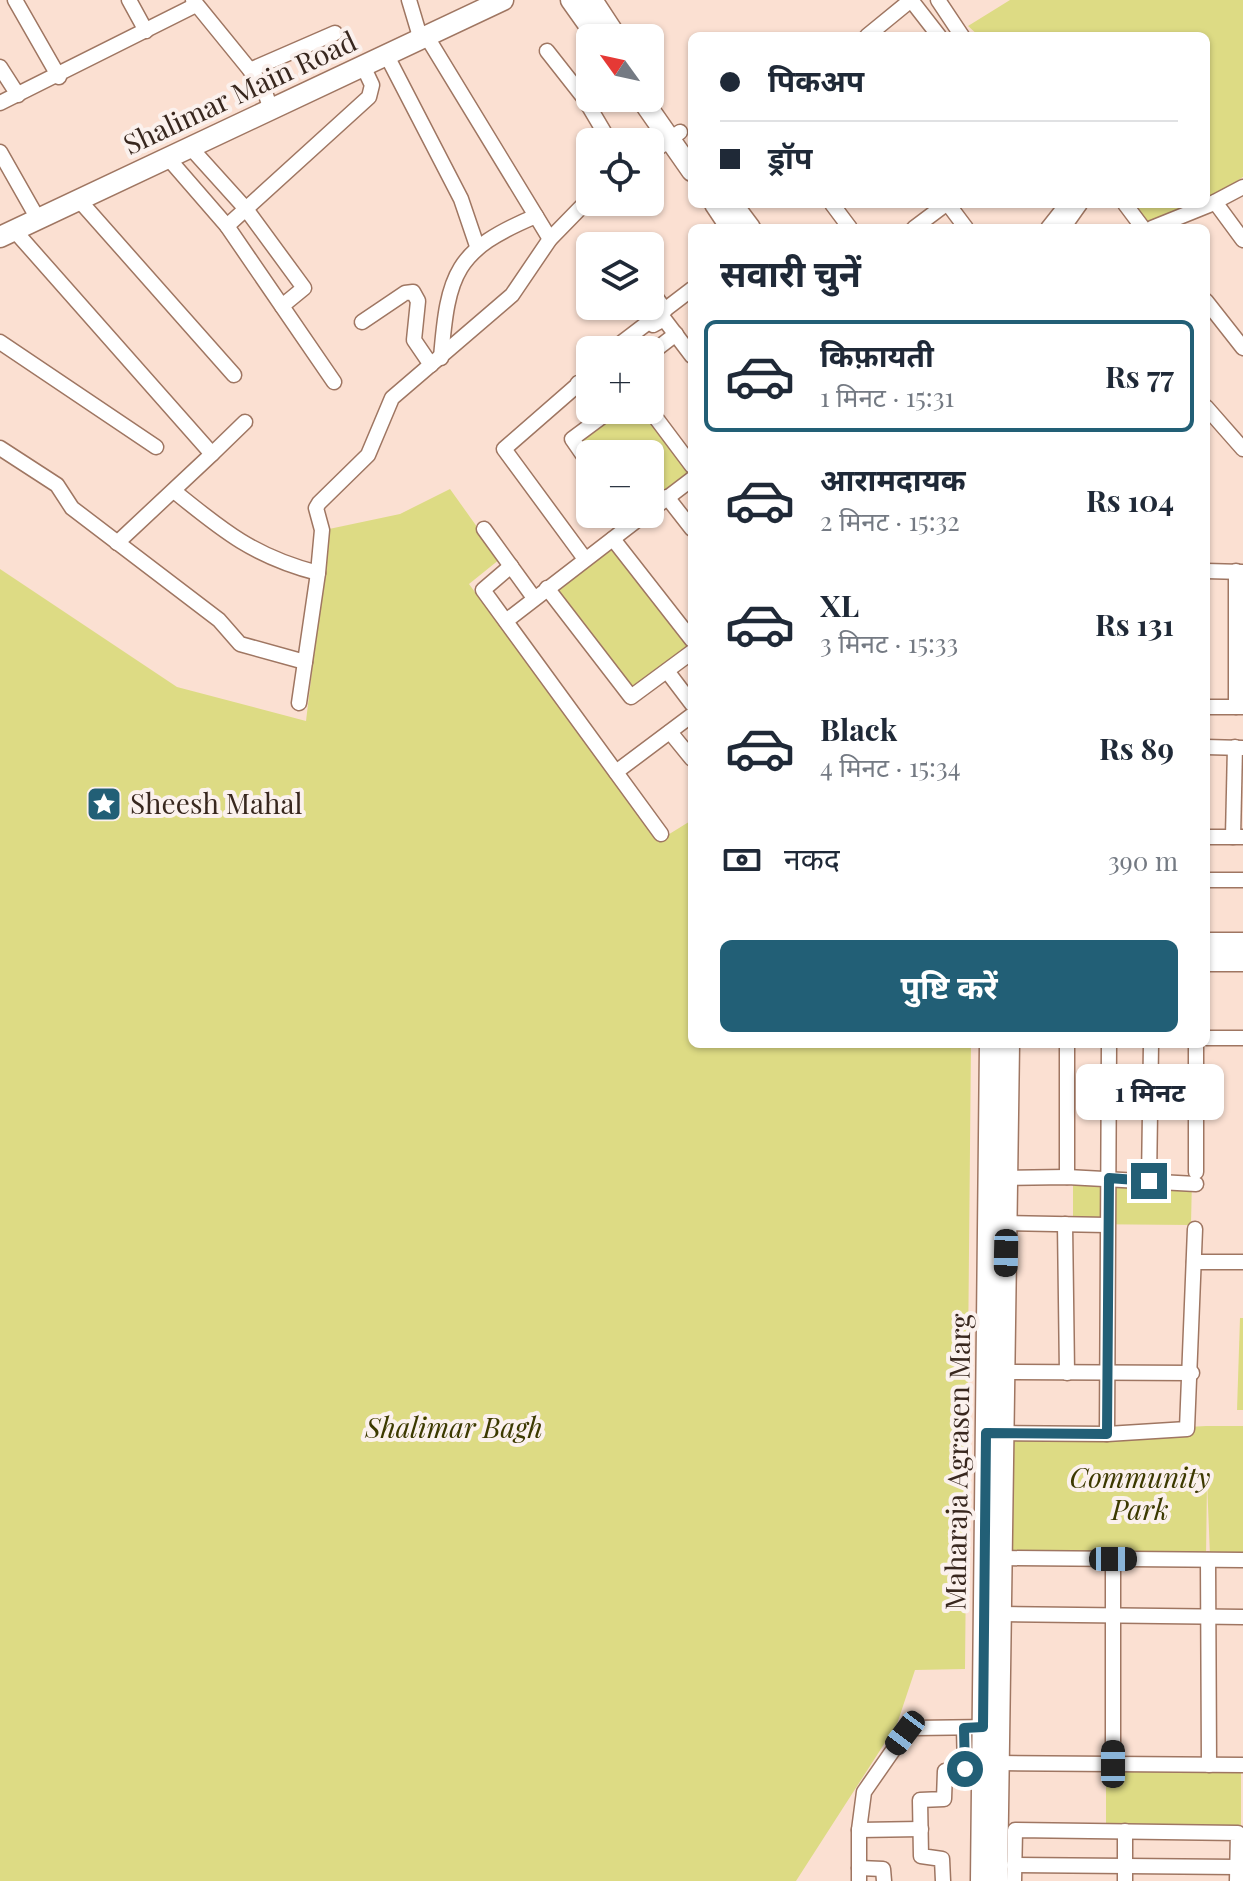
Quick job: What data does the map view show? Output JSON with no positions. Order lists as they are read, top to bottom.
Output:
{
  "streets": {
    "street": ["Shalimar Main Road", "Maharaja Agrasen Marg"]
  },
  "parks": ["Shalimar Bagh", "Community Park"],
  "places": {
    "place": ["Sheesh Mahal"]
  },
  "north": "top left",
  "page": {
    "map_buttons": ["+", "−"],
    "banner": ["पिकअप", "ड्रॉप"],
    "heading": "सवारी चुनें",
    "list": [
      {
        "name": "किफ़ायती",
        "note": "1 मिनट · 15:31",
        "value": "Rs 77"
      },
      {
        "name": "आरामदायक",
        "note": "2 मिनट · 15:32",
        "value": "Rs 104"
      },
      {
        "name": "XL",
        "note": "3 मिनट · 15:33",
        "value": "Rs 131"
      },
      {
        "name": "Black",
        "note": "4 मिनट · 15:34",
        "value": "Rs 89"
      }
    ],
    "pay": ["नकद", "390 m"],
    "buttons": "पुष्टि करें",
    "bubble": "1 मिनट"
  }
}
